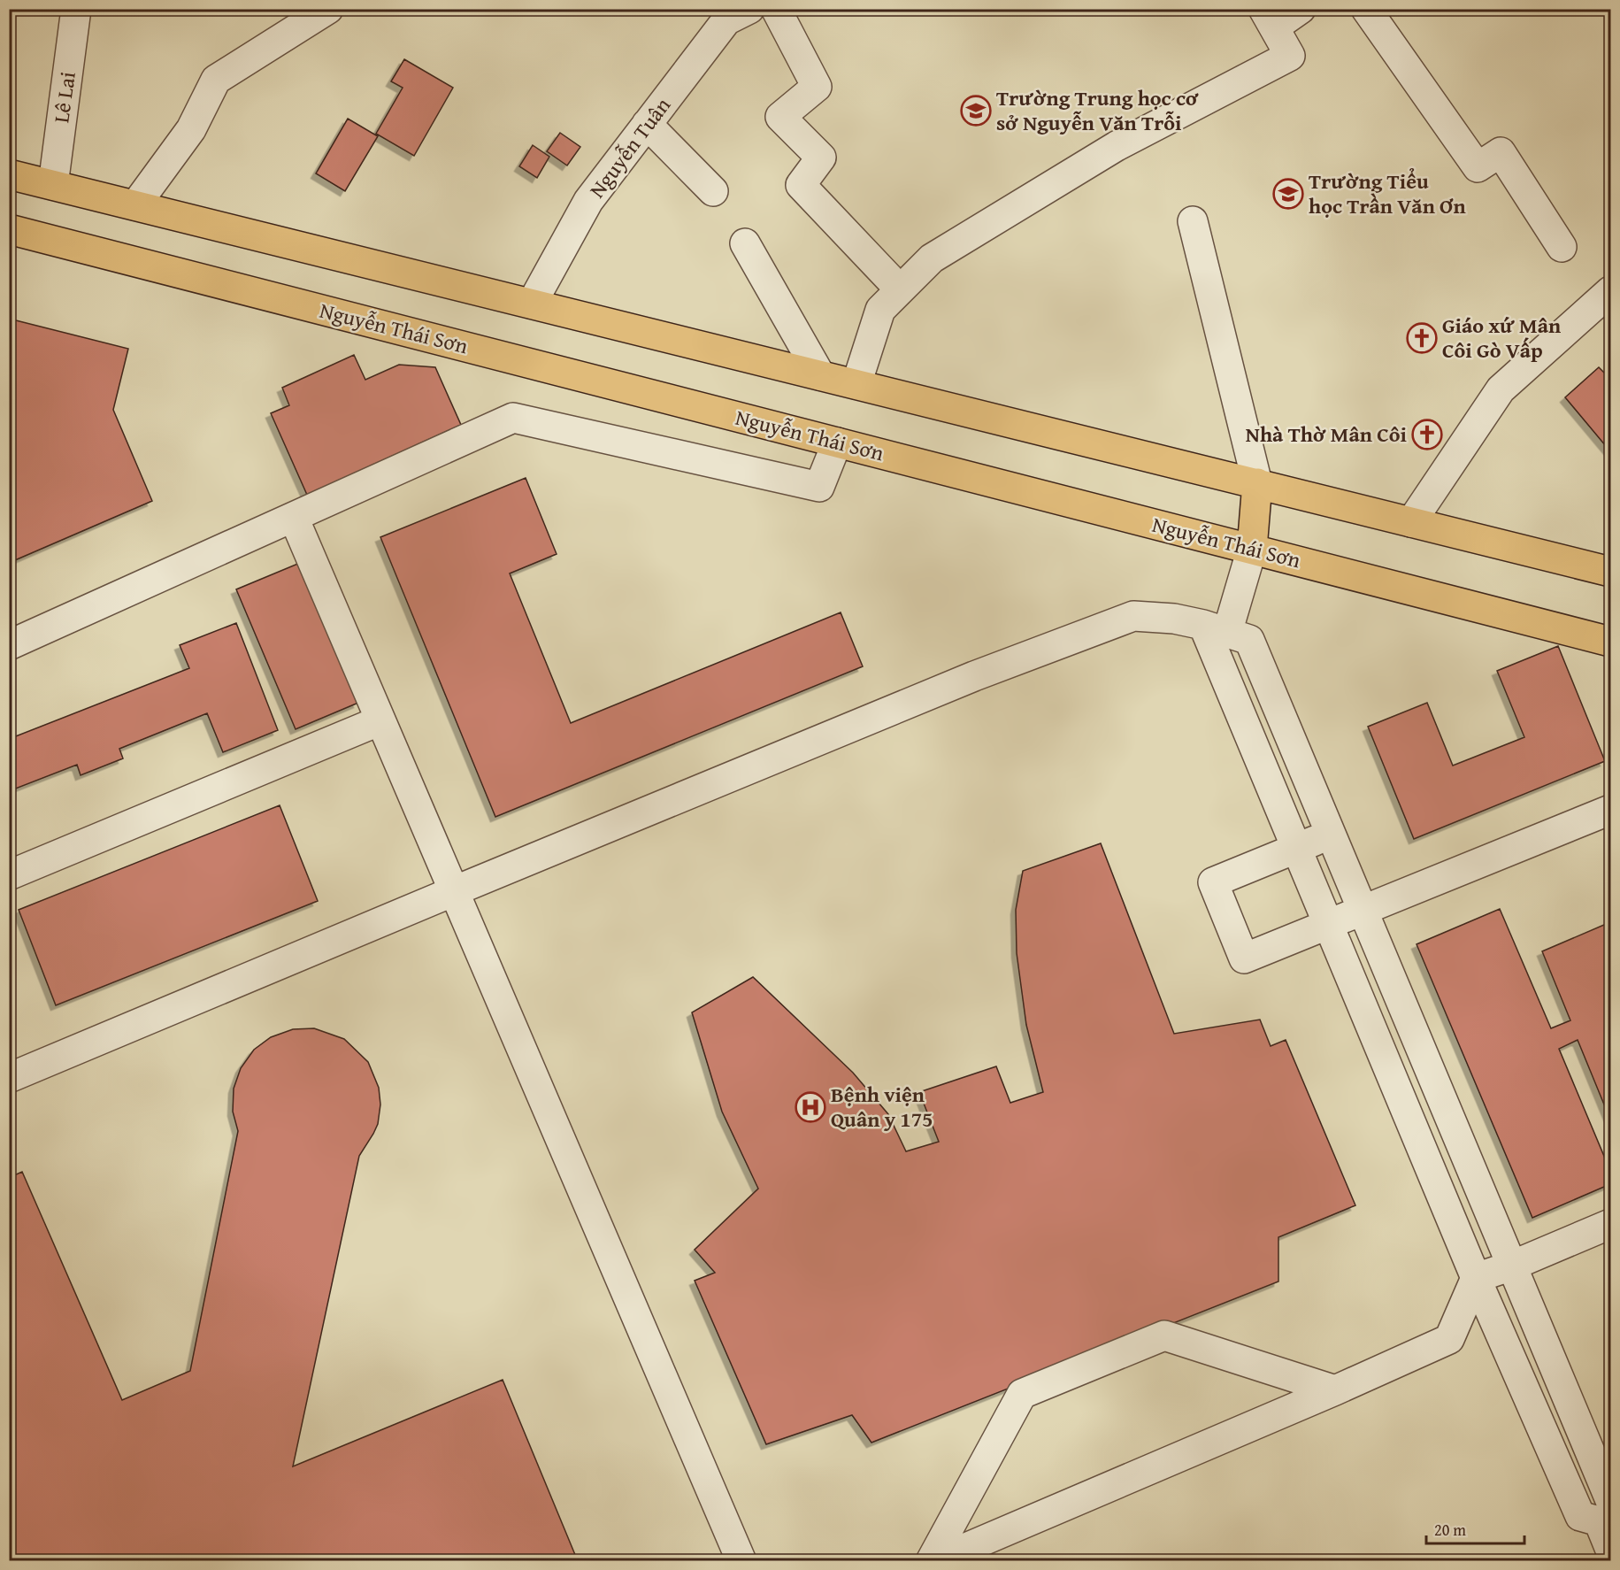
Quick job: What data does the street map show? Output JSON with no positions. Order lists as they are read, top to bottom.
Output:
{
  "streets": {
    "main road": ["Nguyễn Thái Sơn"],
    "street": ["Lê Lai", "Nguyễn Tuân"]
  },
  "places": {
    "school or university": ["Trường Trung học cơ sở Nguyễn Văn Trỗi", "Trường Tiểu học Trần Văn Ơn"],
    "church": ["Giáo xứ Mân Côi Gò Vấp", "Nhà Thờ Mân Côi"],
    "hospital": ["Bệnh viện Quân y 175"]
  },
  "scale_bar": "20 m"
}
